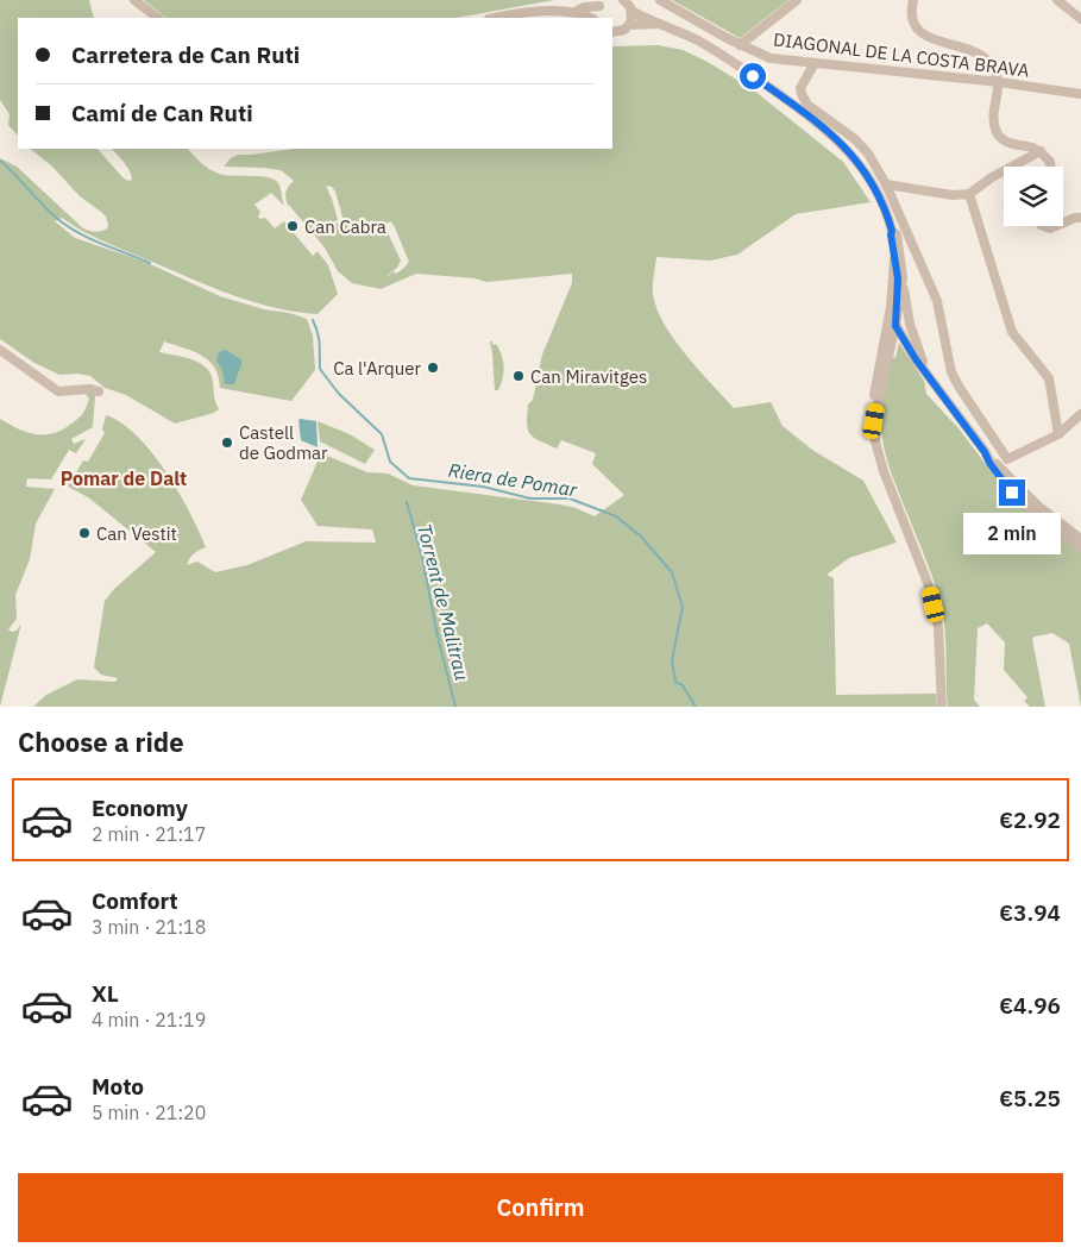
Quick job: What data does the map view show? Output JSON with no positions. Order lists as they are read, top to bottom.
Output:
{
  "streets": {
    "street": ["DIAGONAL DE LA COSTA BRAVA"]
  },
  "districts": ["Pomar de Dalt"],
  "water": ["Riera de Pomar", "Torrent de Malitrau"],
  "places": [
    "Can Cabra",
    "Ca l'Arquer",
    "Can Miravitges",
    "Castell de Godmar",
    "Can Vestit"
  ],
  "page": {
    "banner": ["Carretera de Can Ruti", "Camí de Can Ruti"],
    "bubble": "2 min",
    "heading": "Choose a ride",
    "list": [
      {
        "name": "Economy",
        "note": "2 min · 21:17",
        "value": "€2.92"
      },
      {
        "name": "Comfort",
        "note": "3 min · 21:18",
        "value": "€3.94"
      },
      {
        "name": "XL",
        "note": "4 min · 21:19",
        "value": "€4.96"
      },
      {
        "name": "Moto",
        "note": "5 min · 21:20",
        "value": "€5.25"
      }
    ],
    "buttons": "Confirm"
  }
}
